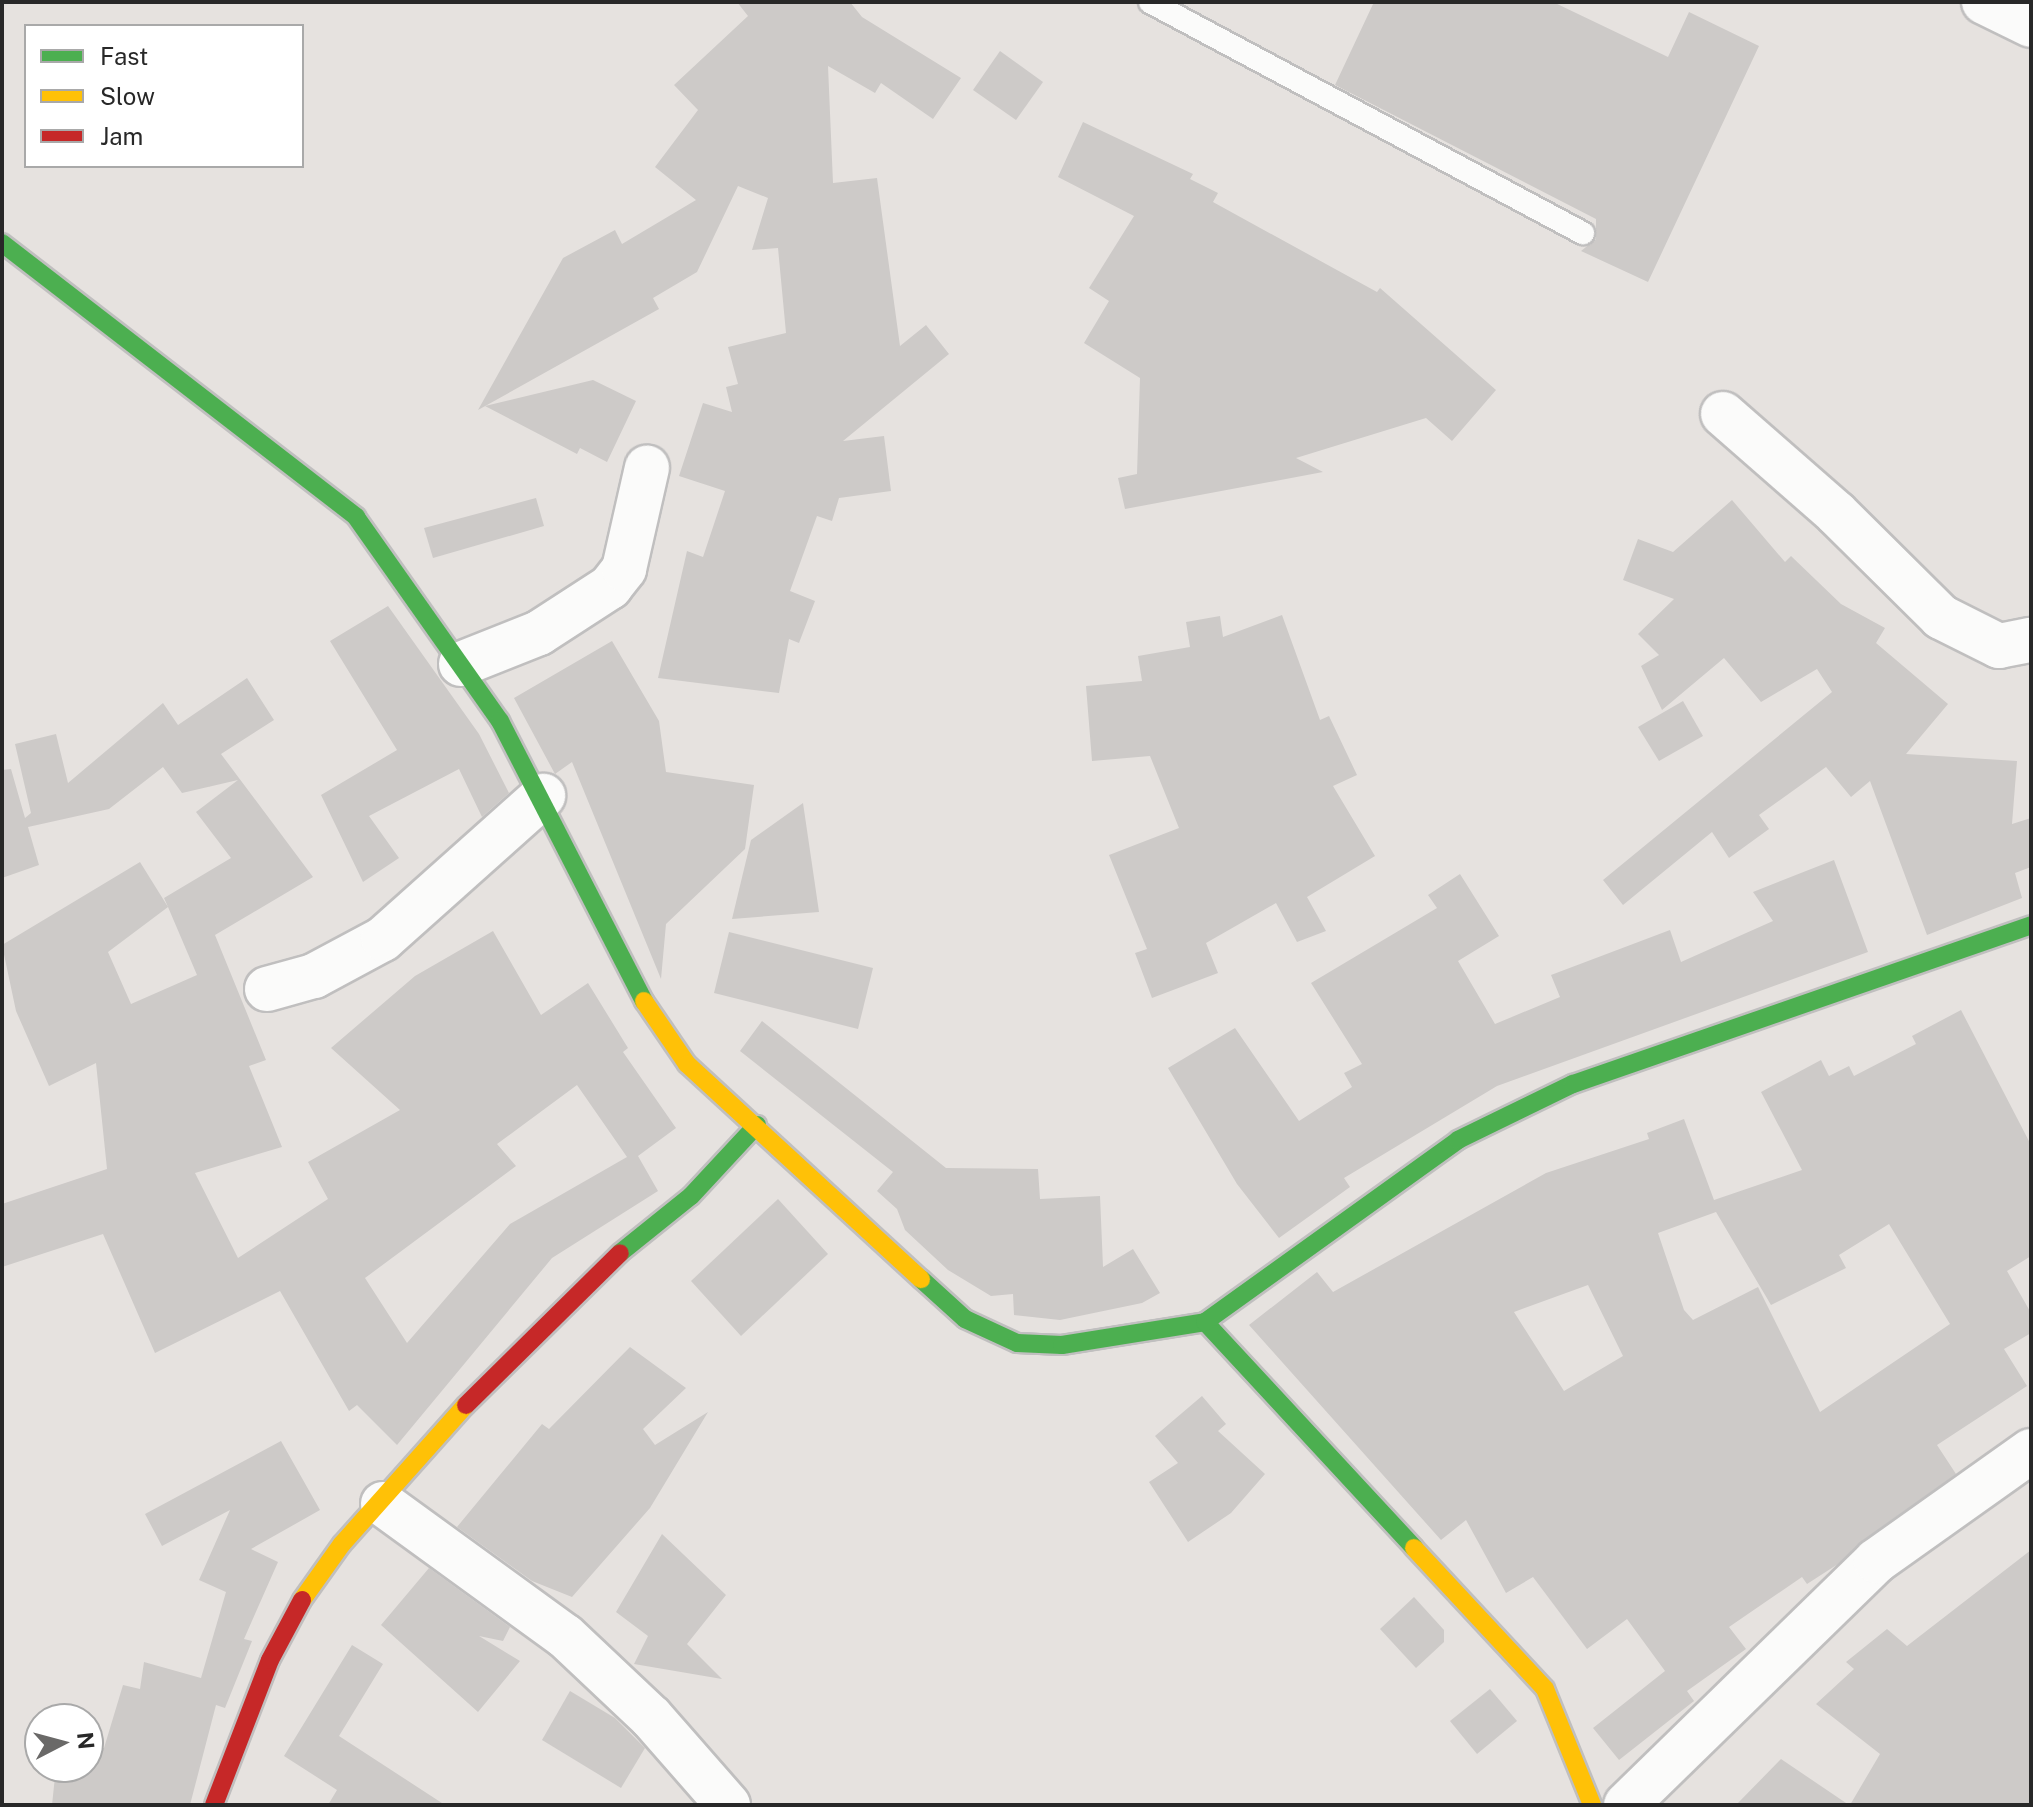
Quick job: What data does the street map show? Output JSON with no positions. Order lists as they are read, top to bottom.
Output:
{
  "legend": ["Fast", "Slow", "Jam"],
  "north": "right"
}
